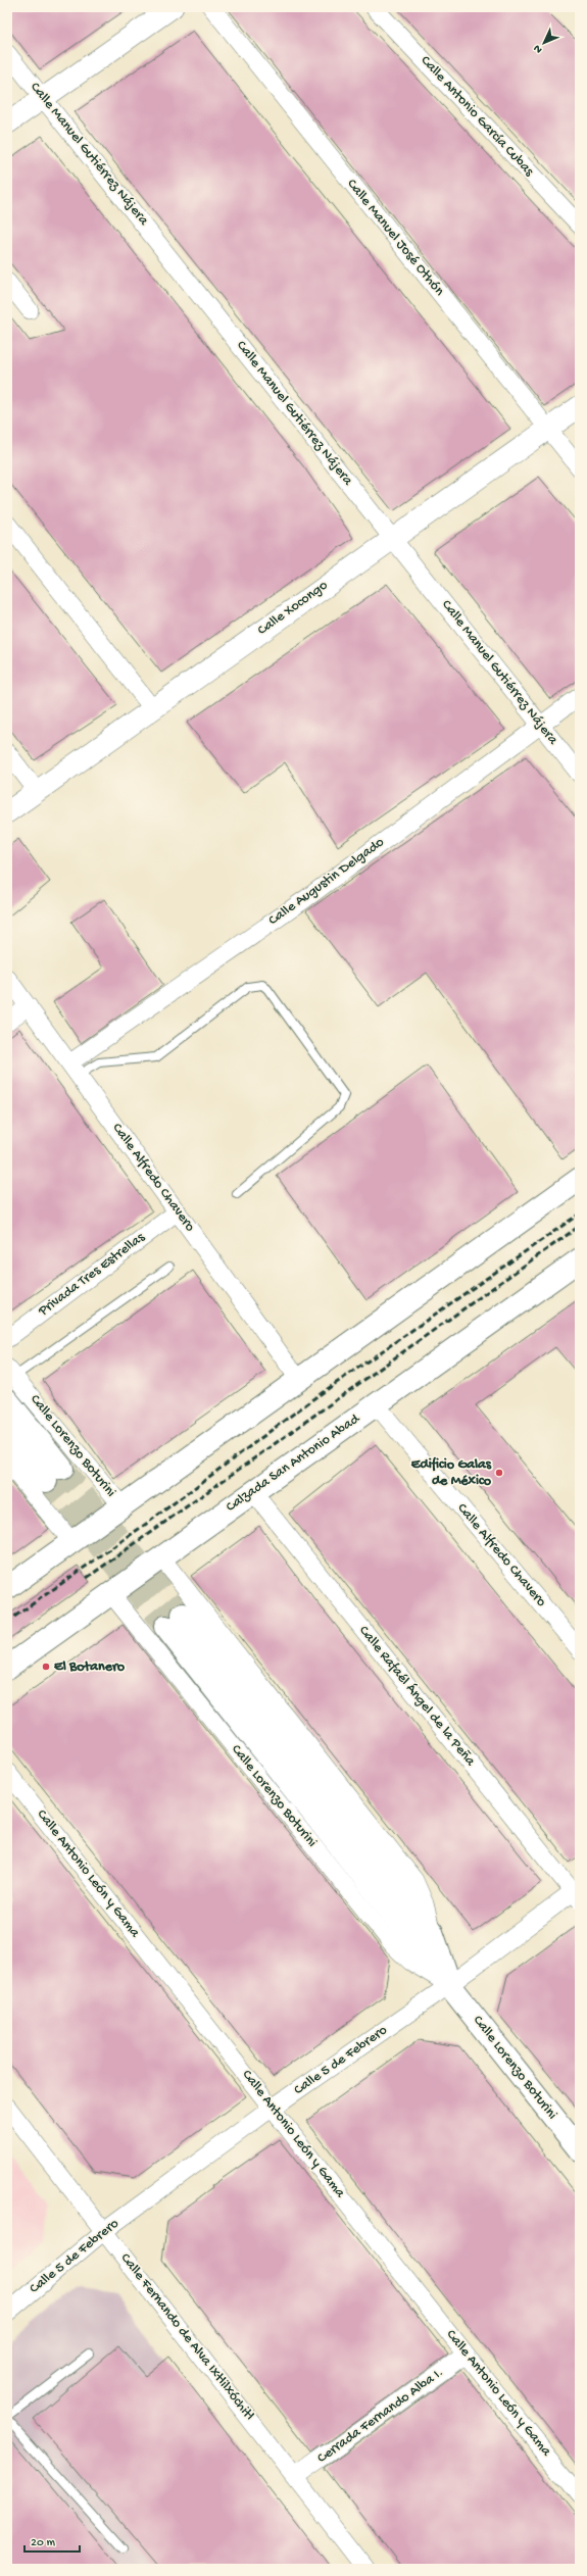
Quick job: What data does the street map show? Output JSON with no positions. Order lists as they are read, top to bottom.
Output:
{
  "streets": {
    "main road": ["Calle Lorenzo Boturini", "Calzada San Antonio Abad"],
    "street": [
      "Calle Antonio García Cubas",
      "Calle Manuel Gutiérrez Nájera",
      "Calle Manuel José Othón",
      "Calle Xocongo",
      "Calle Augustin Delgado",
      "Calle Alfredo Chavero",
      "Privada Tres Estrellas",
      "Calle Rafaél Ángel de la Peña",
      "Calle Antonio León y Gama",
      "Calle 5 de Febrero",
      "Calle Fernando de Alva Ixtlilxóchitl",
      "Cerrada Fernando Alba I."
    ]
  },
  "crossings": [
    ["Calle Manuel Gutiérrez Nájera", "Calle Xocongo"],
    ["Calle Manuel Gutiérrez Nájera", "Calle Augustin Delgado"],
    ["Calle Manuel José Othón", "Calle Xocongo"],
    ["Calle Augustin Delgado", "Calle Alfredo Chavero"],
    ["Calle Alfredo Chavero", "Privada Tres Estrellas"],
    ["Calle Alfredo Chavero", "Calzada San Antonio Abad"],
    ["Calle Lorenzo Boturini", "Calzada San Antonio Abad"],
    ["Calle Lorenzo Boturini", "Calle 5 de Febrero"],
    ["Calzada San Antonio Abad", "Calle Rafaél Ángel de la Peña"],
    ["Calle Rafaél Ángel de la Peña", "Calle 5 de Febrero"],
    ["Calle Antonio León y Gama", "Calle 5 de Febrero"],
    ["Calle Antonio León y Gama", "Cerrada Fernando Alba I."],
    ["Calle 5 de Febrero", "Calle Fernando de Alva Ixtlilxóchitl"],
    ["Calle Fernando de Alva Ixtlilxóchitl", "Cerrada Fernando Alba I."]
  ],
  "places": ["Edificio Galas de México", "El Botanero"],
  "scale_bar": "20 m",
  "north": "bottom left"
}
